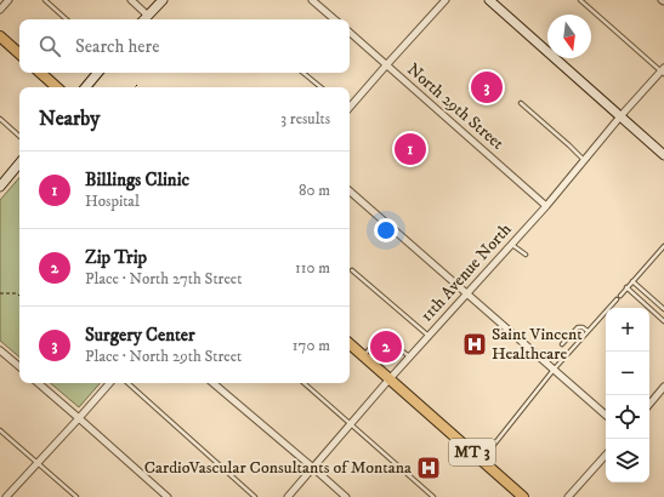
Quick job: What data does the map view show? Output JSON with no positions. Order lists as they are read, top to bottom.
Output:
{
  "streets": {
    "main road": ["MT 3"],
    "street": ["North 29th Street", "11th Avenue North"]
  },
  "crossings": [
    ["North 29th Street", "11th Avenue North"],
    ["11th Avenue North", "MT 3"]
  ],
  "places": {
    "hospital": ["Saint Vincent Healthcare", "CardioVascular Consultants of Montana"]
  },
  "north": "bottom",
  "page": {
    "search": "Search here",
    "pins": ["3", "1", "2"],
    "heading": ["Nearby", "3 results"],
    "list": [
      {
        "mark": "1",
        "name": "Billings Clinic",
        "note": "Hospital",
        "value": "80 m"
      },
      {
        "mark": "2",
        "name": "Zip Trip",
        "note": "Place · North 27th Street",
        "value": "110 m"
      },
      {
        "mark": "3",
        "name": "Surgery Center",
        "note": "Place · North 29th Street",
        "value": "170 m"
      }
    ],
    "map_buttons": ["+", "−"]
  }
}
